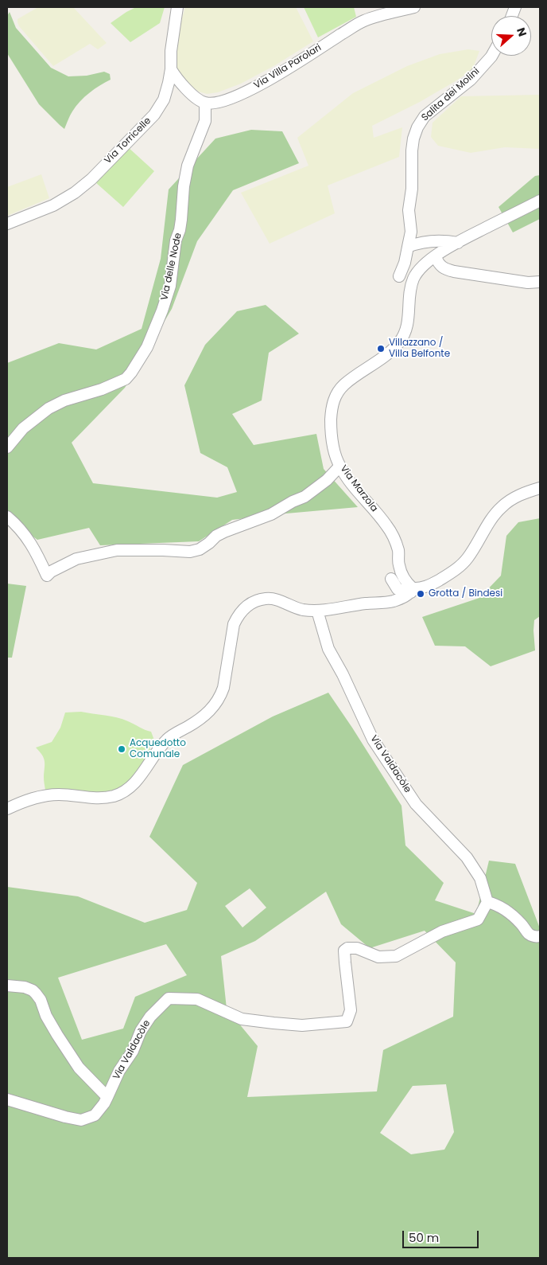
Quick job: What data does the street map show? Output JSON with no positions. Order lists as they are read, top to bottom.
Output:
{
  "streets": {
    "street": [
      "Via Villa Parolari",
      "Salita dei Molini",
      "Via Torricelle",
      "Via delle Node",
      "Via Marzola",
      "Via Valdacòle"
    ]
  },
  "crossings": [
    ["Via Villa Parolari", "Via delle Node"]
  ],
  "places": ["Villazzano / Villa Belfonte", "Grotta / Bindesi", "Acquedotto Comunale"],
  "scale_bar": "50 m",
  "north": "right"
}
